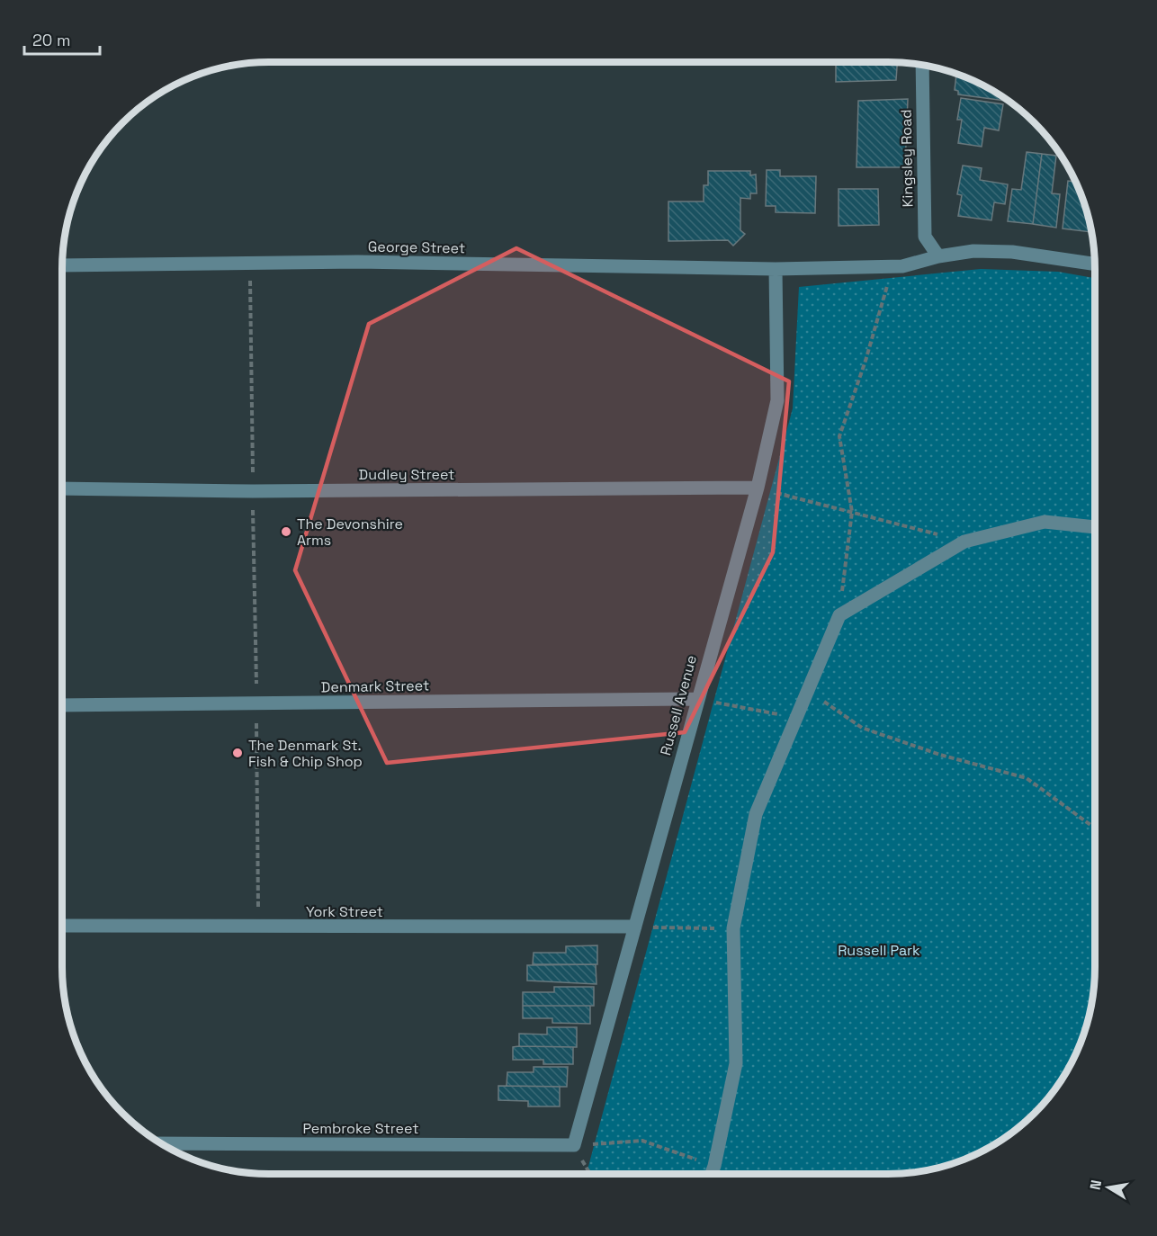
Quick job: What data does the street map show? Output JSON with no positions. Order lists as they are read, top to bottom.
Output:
{
  "streets": {
    "street": [
      "Kingsley Road",
      "George Street",
      "Dudley Street",
      "Denmark Street",
      "Russell Avenue",
      "York Street",
      "Pembroke Street"
    ]
  },
  "crossings": [
    ["Kingsley Road", "George Street"],
    ["George Street", "Russell Avenue"],
    ["Dudley Street", "Russell Avenue"],
    ["Denmark Street", "Russell Avenue"],
    ["Russell Avenue", "York Street"],
    ["Russell Avenue", "Pembroke Street"]
  ],
  "parks": ["Russell Park"],
  "places": ["The Devonshire Arms", "The Denmark St. Fish & Chip Shop"],
  "scale_bar": "20 m",
  "north": "left"
}
